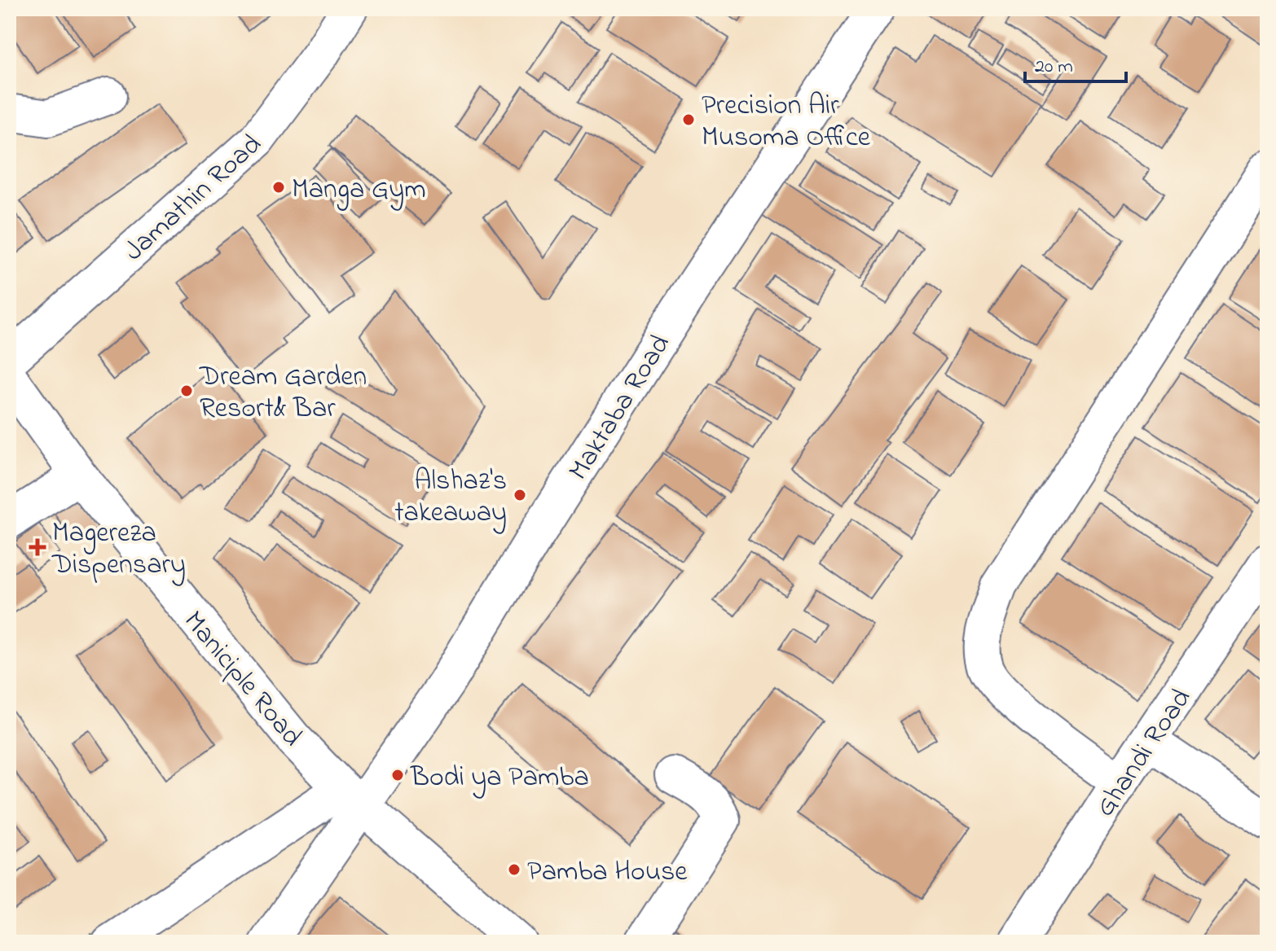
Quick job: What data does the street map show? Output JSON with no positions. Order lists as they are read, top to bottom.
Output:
{
  "streets": {
    "street": [
      "Jamathin Road",
      "Maktaba Road",
      "Maniciple Road",
      "Ghandi Road"
    ]
  },
  "crossings": [
    ["Maktaba Road", "Maniciple Road"]
  ],
  "places": {
    "other": [
      "Precision Air Musoma Office",
      "Manga Gym",
      "Dream Garden Resort& Bar",
      "Alshaz's takeaway",
      "Bodi ya Pamba",
      "Pamba House"
    ],
    "health": ["Magereza Dispensary"]
  },
  "scale_bar": "20 m"
}
